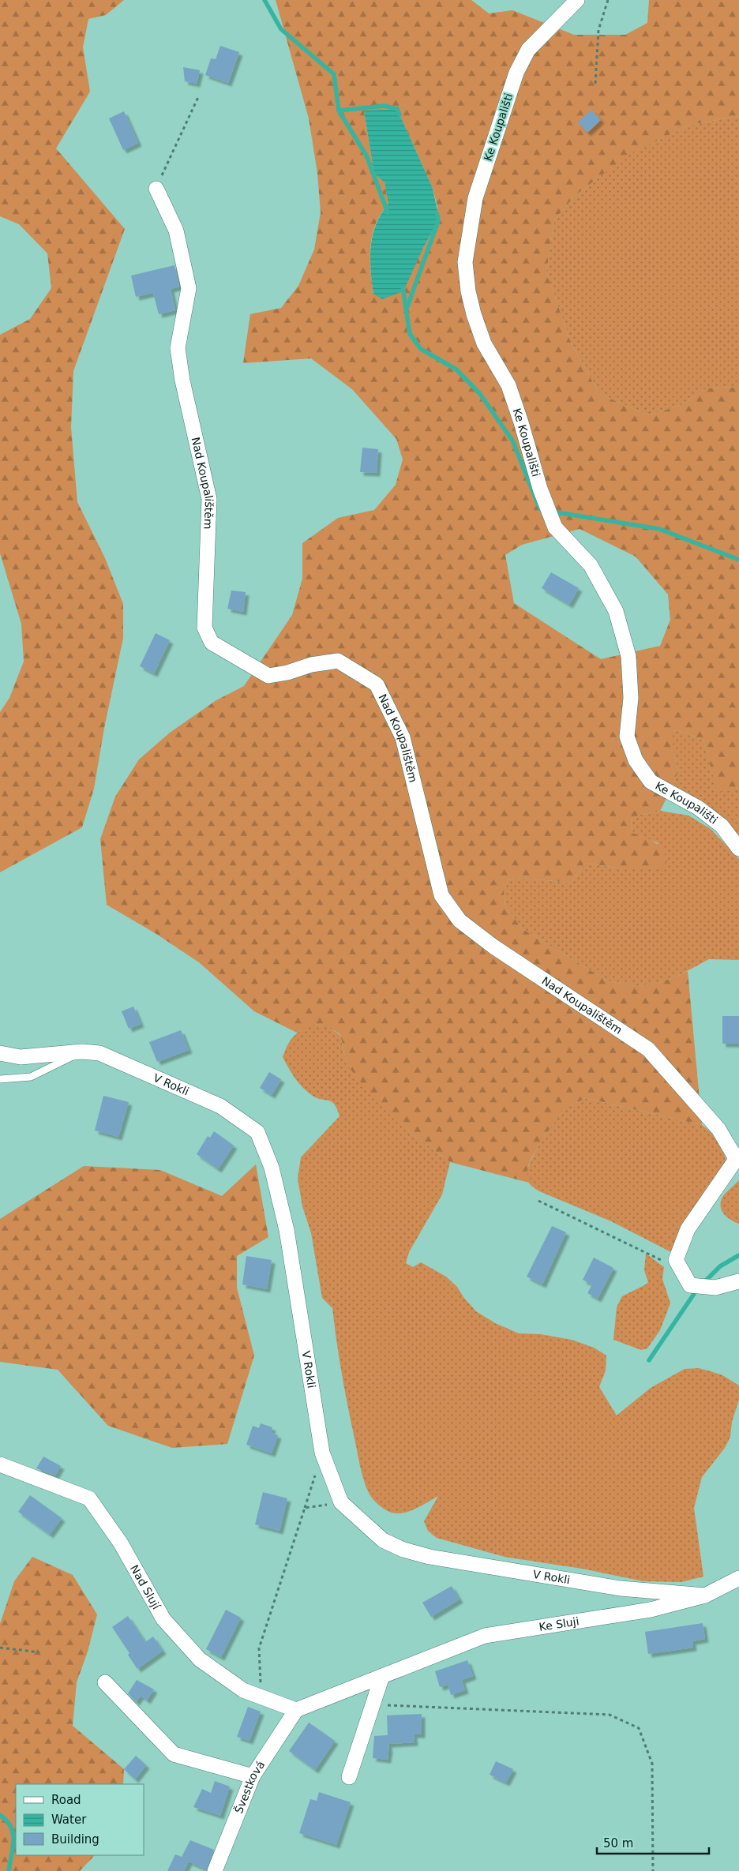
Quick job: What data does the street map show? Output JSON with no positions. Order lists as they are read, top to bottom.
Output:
{
  "streets": {
    "street": [
      "Ke Koupališti",
      "Nad Koupalištěm",
      "V Rokli",
      "Nad Slují",
      "Ke Sluji",
      "Švestková"
    ]
  },
  "crossings": [
    ["V Rokli", "Ke Sluji"],
    ["Nad Slují", "Ke Sluji"],
    ["Nad Slují", "Švestková"],
    ["Ke Sluji", "Švestková"]
  ],
  "legend": ["Road", "Water", "Building"],
  "scale_bar": "50 m"
}
